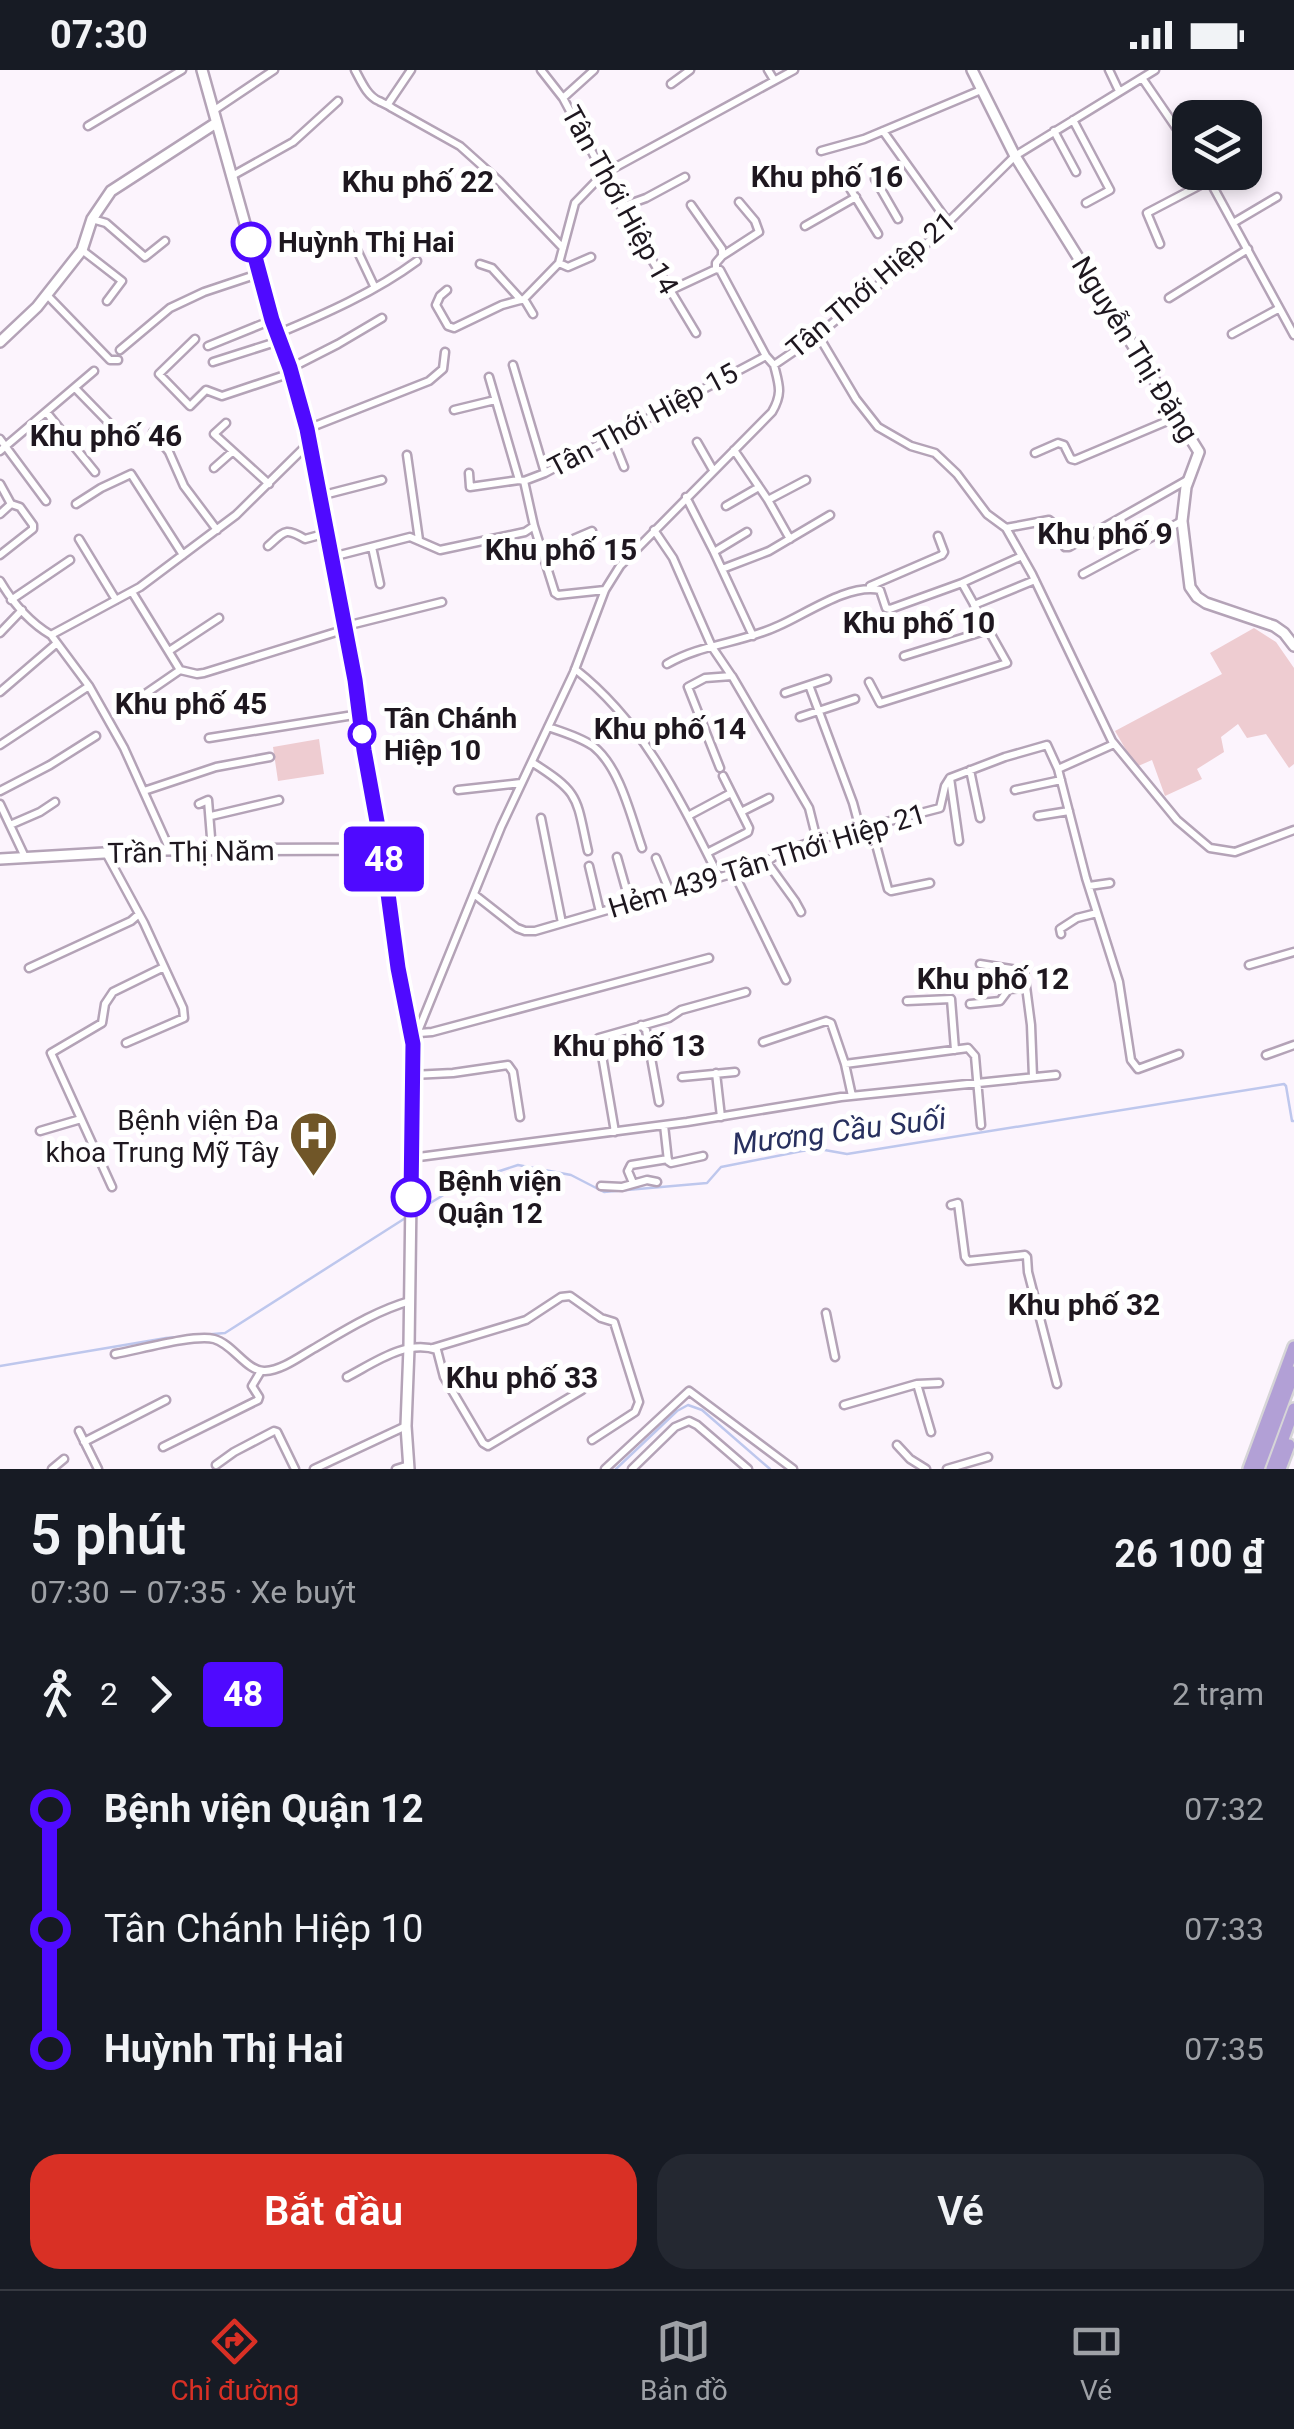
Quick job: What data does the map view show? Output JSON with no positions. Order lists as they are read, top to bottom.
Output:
{
  "streets": {
    "street": [
      "Tân Thới Hiệp 14",
      "Tân Thới Hiệp 21",
      "Nguyễn Thị Đặng",
      "Tân Thới Hiệp 15",
      "Trần Thị Năm",
      "Hẻm 439 Tân Thới Hiệp 21"
    ]
  },
  "crossings": [
    ["Tân Thới Hiệp 21", "Nguyễn Thị Đặng"],
    ["Tân Thới Hiệp 21", "Tân Thới Hiệp 15"],
    ["Tân Thới Hiệp 21", "Hẻm 439 Tân Thới Hiệp 21"]
  ],
  "districts": [
    "Khu phố 16",
    "Khu phố 22",
    "Khu phố 46",
    "Khu phố 9",
    "Khu phố 15",
    "Khu phố 10",
    "Khu phố 45",
    "Khu phố 14",
    "Khu phố 12",
    "Khu phố 13",
    "Khu phố 32",
    "Khu phố 33"
  ],
  "water": ["Mương Cầu Suối"],
  "places": {
    "other": ["Huỳnh Thị Hai", "Tân Chánh Hiệp 10", "Bệnh viện Quận 12"],
    "hospital": ["Bệnh viện Đa khoa Trung Mỹ Tây"]
  },
  "lines": ["bus line 48"],
  "page": {
    "status": "07:30",
    "on_map": "48",
    "heading": ["5 phút", "07:30 – 07:35 · Xe buýt", "26 100 ₫"],
    "legs": ["2", "48", "2 trạm"],
    "list": [
      {
        "name": "Bệnh viện Quận 12",
        "value": "07:32"
      },
      {
        "name": "Tân Chánh Hiệp 10",
        "value": "07:33"
      },
      {
        "name": "Huỳnh Thị Hai",
        "value": "07:35"
      }
    ],
    "buttons": ["Bắt đầu", "Vé"],
    "tabs": ["Chỉ đường", "Bản đồ", "Vé"]
  }
}
